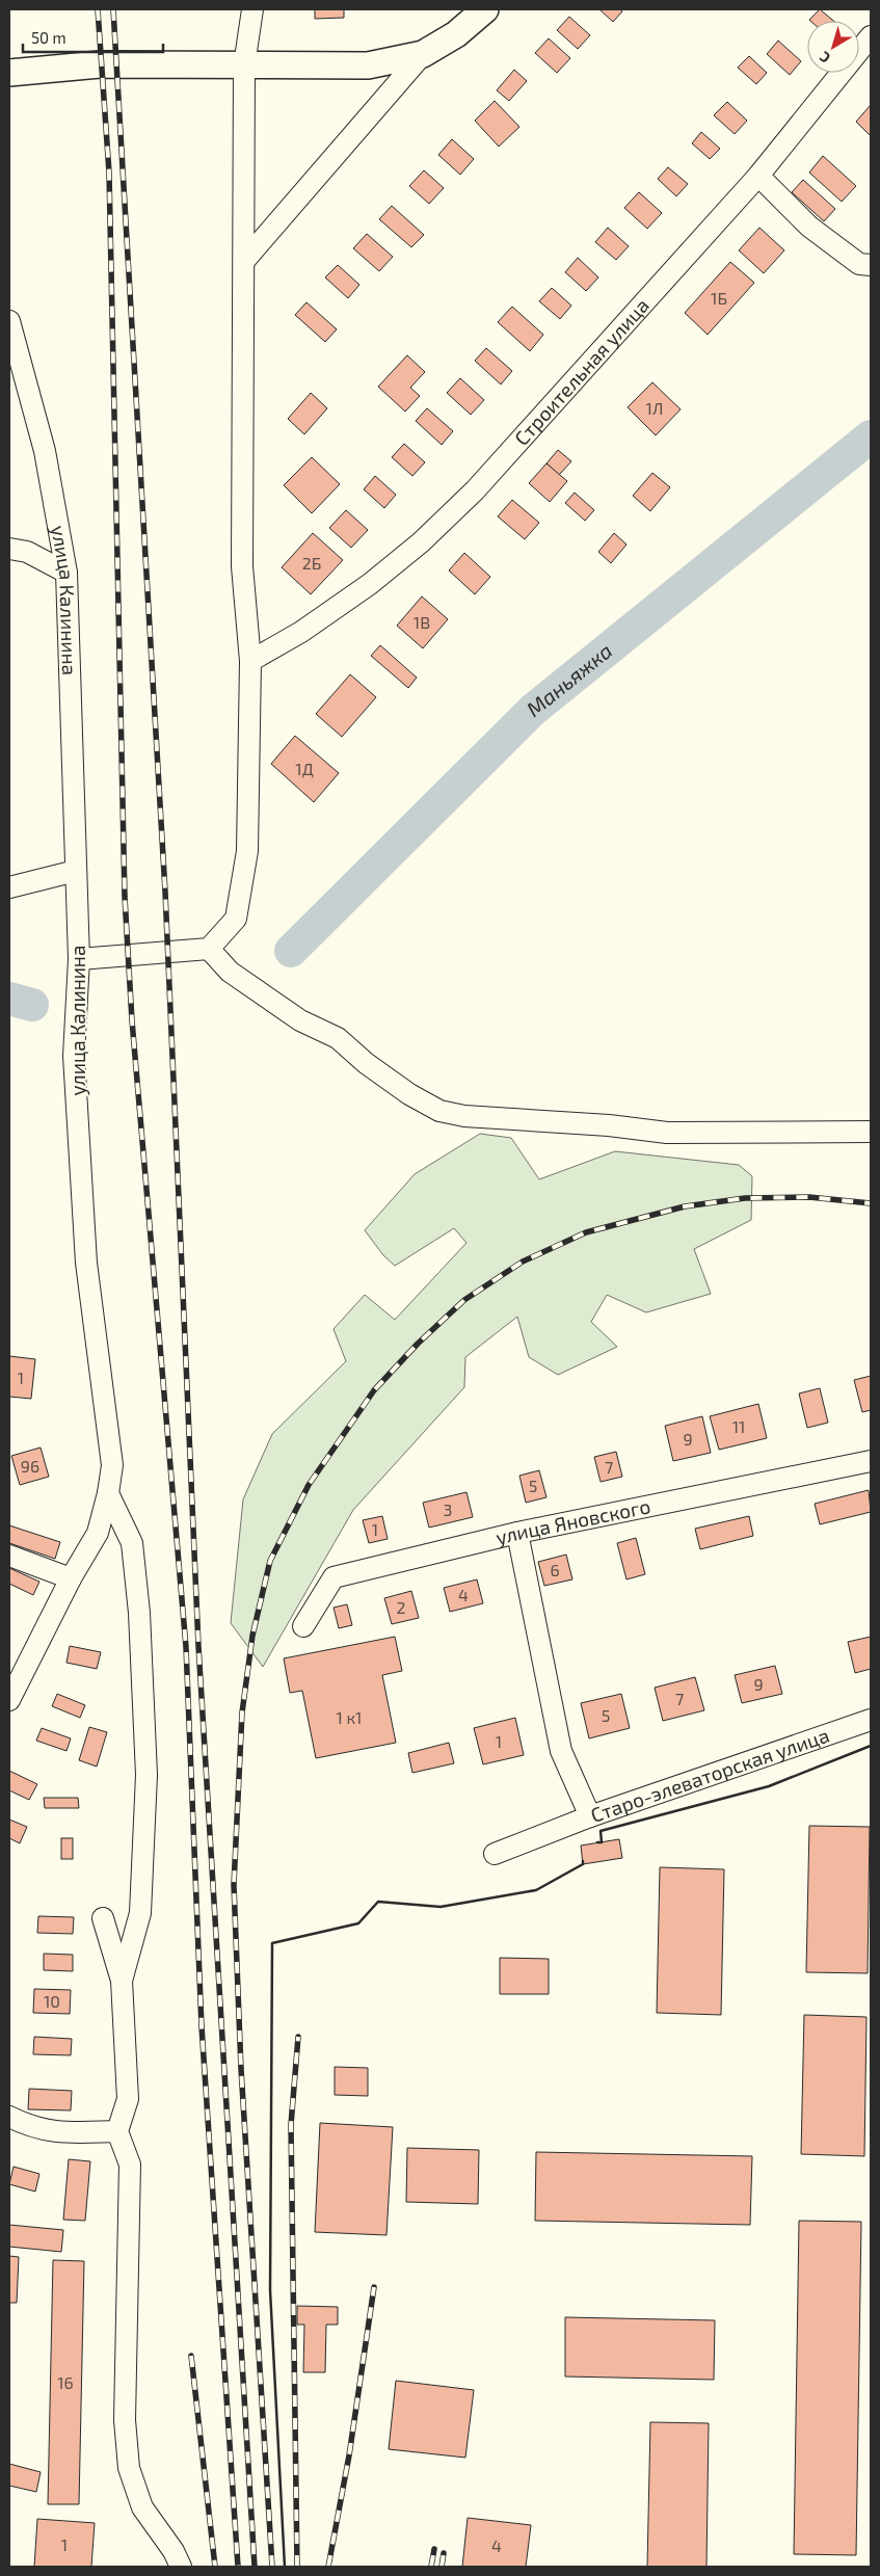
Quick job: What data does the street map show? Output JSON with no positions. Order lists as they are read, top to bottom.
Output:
{
  "streets": {
    "street": [
      "Строительная улица",
      "улица Калинина",
      "улица Яновского",
      "Старо-элеваторская улица"
    ]
  },
  "crossings": [
    ["улица Яновского", "Старо-элеваторская улица"]
  ],
  "water": ["Маньяжка"],
  "house_numbers": [
    "1Б",
    "1Л",
    "2Б",
    "1В",
    "1Д",
    "1",
    "11",
    "9",
    "96",
    "7",
    "5",
    "3",
    "1",
    "6",
    "4",
    "2",
    "9",
    "7",
    "5",
    "1 к1",
    "1",
    "10",
    "16",
    "1",
    "4"
  ],
  "scale_bar": "50 m",
  "north": "bottom left"
}
